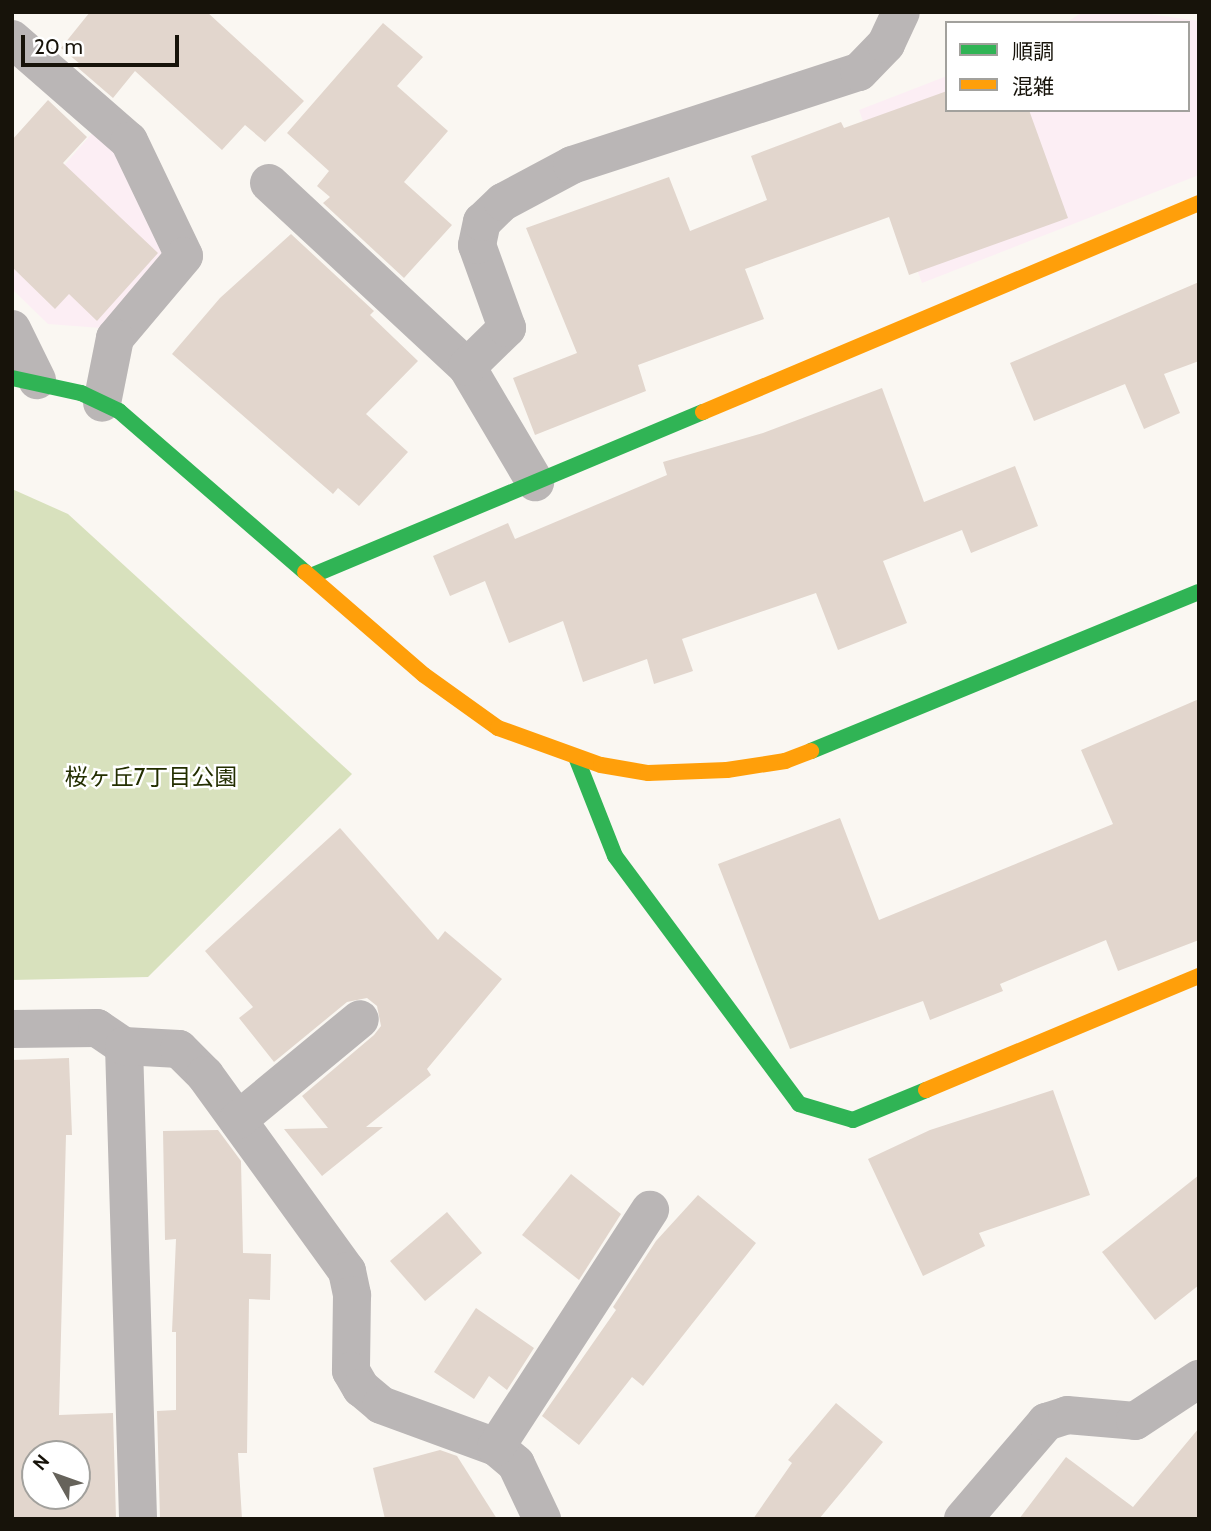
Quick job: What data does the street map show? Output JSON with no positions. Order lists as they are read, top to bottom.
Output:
{
  "parks": ["桜ヶ丘7丁目公園"],
  "legend": ["順調", "混雑"],
  "scale_bar": "20 m",
  "north": "top left"
}
